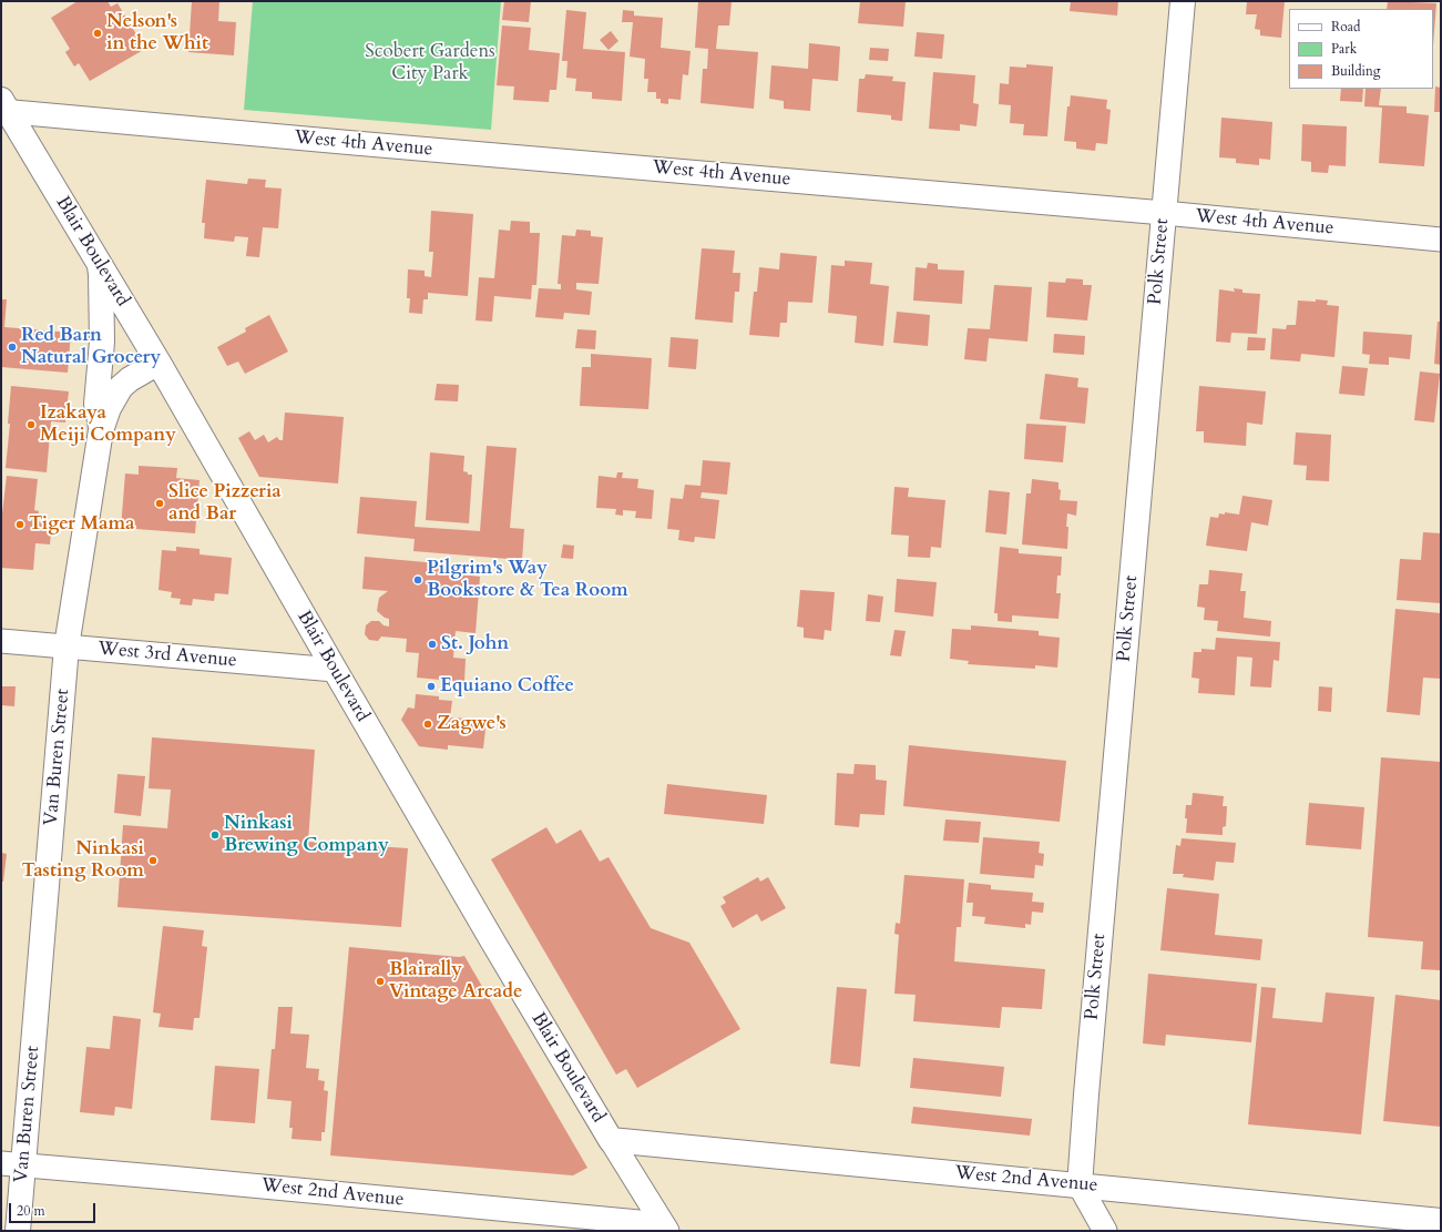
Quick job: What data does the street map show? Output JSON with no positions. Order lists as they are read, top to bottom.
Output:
{
  "streets": {
    "street": [
      "West 4th Avenue",
      "Blair Boulevard",
      "Polk Street",
      "West 3rd Avenue",
      "Van Buren Street",
      "West 2nd Avenue"
    ]
  },
  "crossings": [
    ["West 4th Avenue", "Blair Boulevard"],
    ["West 4th Avenue", "Polk Street"],
    ["Blair Boulevard", "West 3rd Avenue"],
    ["Blair Boulevard", "Van Buren Street"],
    ["Blair Boulevard", "West 2nd Avenue"],
    ["Polk Street", "West 2nd Avenue"],
    ["West 3rd Avenue", "Van Buren Street"],
    ["Van Buren Street", "West 2nd Avenue"]
  ],
  "parks": ["Scobert Gardens City Park"],
  "places": [
    "Nelson's in the Whit",
    "Red Barn Natural Grocery",
    "Izakaya Meiji Company",
    "Slice Pizzeria and Bar",
    "Tiger Mama",
    "Pilgrim's Way Bookstore & Tea Room",
    "St. John",
    "Equiano Coffee",
    "Zagwe's",
    "Ninkasi Brewing Company",
    "Ninkasi Tasting Room",
    "Blairally Vintage Arcade"
  ],
  "legend": ["Road", "Park", "Building"],
  "scale_bar": "20 m"
}
